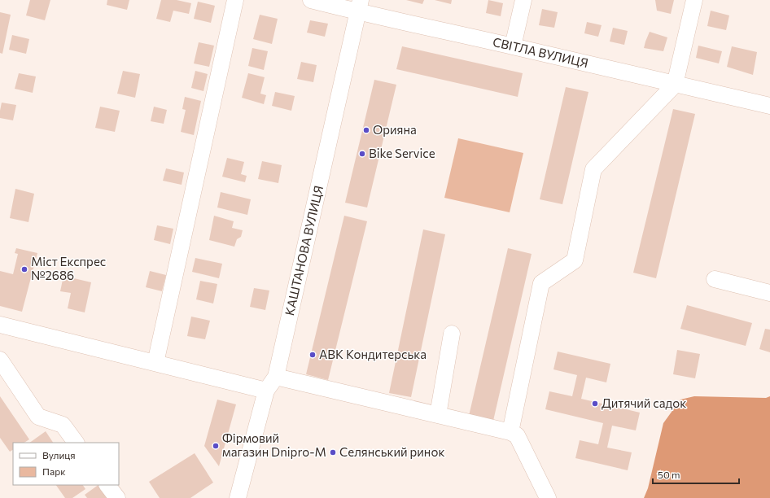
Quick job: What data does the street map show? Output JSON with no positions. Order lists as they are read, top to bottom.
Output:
{
  "streets": {
    "street": ["СВІТЛА ВУЛИЦЯ", "КАШТАНОВА ВУЛИЦЯ"]
  },
  "crossings": [
    ["СВІТЛА ВУЛИЦЯ", "КАШТАНОВА ВУЛИЦЯ"]
  ],
  "places": [
    "Орияна",
    "Bike Service",
    "Міст Експрес №2686",
    "АВК Кондитерська",
    "Дитячий садок",
    "Фірмовий магазин Dnipro-M",
    "Селянський ринок"
  ],
  "legend": ["Вулиця", "Парк"],
  "scale_bar": "50 m"
}
